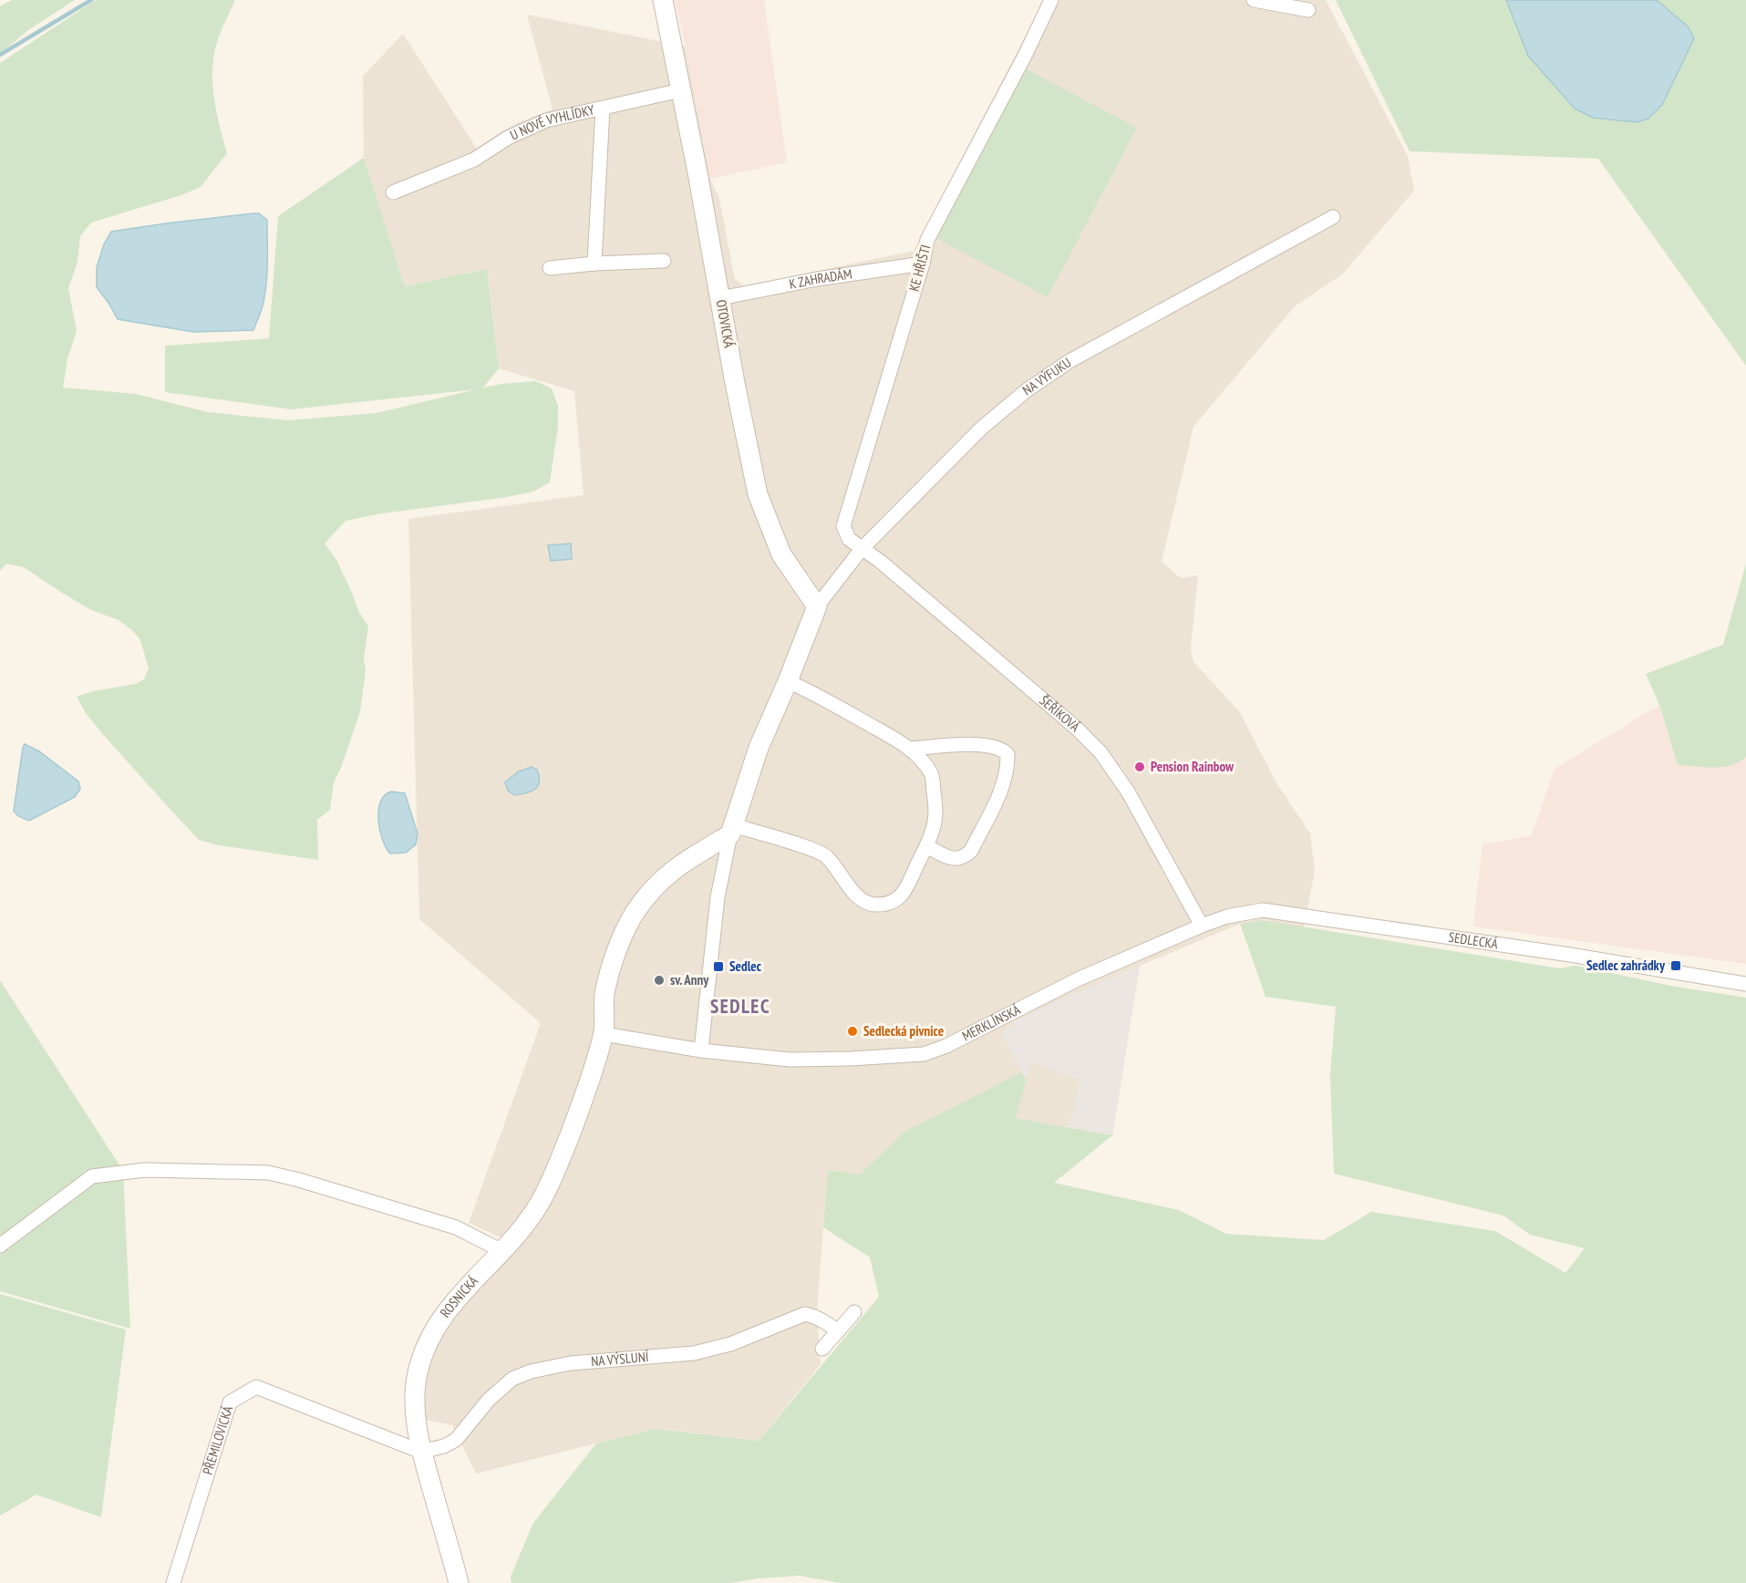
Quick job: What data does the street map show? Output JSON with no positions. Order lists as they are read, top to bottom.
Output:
{
  "streets": {
    "street": [
      "U NOVÉ VYHLÍDKY",
      "KE HŘIŠTI",
      "K ZAHRADÁM",
      "OTOVICKÁ",
      "NA VÝFUKU",
      "ŠEŘÍKOVÁ",
      "SEDLECKÁ",
      "MERKLÍNSKÁ",
      "ROSNICKÁ",
      "NA VÝSLUNÍ",
      "PŘEMILOVICKÁ"
    ]
  },
  "crossings": [
    ["KE HŘIŠTI", "K ZAHRADÁM"],
    ["KE HŘIŠTI", "NA VÝFUKU"],
    ["KE HŘIŠTI", "ŠEŘÍKOVÁ"],
    ["K ZAHRADÁM", "OTOVICKÁ"],
    ["OTOVICKÁ", "NA VÝFUKU"],
    ["NA VÝFUKU", "ŠEŘÍKOVÁ"],
    ["ŠEŘÍKOVÁ", "SEDLECKÁ"],
    ["ŠEŘÍKOVÁ", "MERKLÍNSKÁ"],
    ["SEDLECKÁ", "MERKLÍNSKÁ"],
    ["MERKLÍNSKÁ", "ROSNICKÁ"],
    ["ROSNICKÁ", "NA VÝSLUNÍ"],
    ["ROSNICKÁ", "PŘEMILOVICKÁ"],
    ["NA VÝSLUNÍ", "PŘEMILOVICKÁ"]
  ],
  "districts": ["SEDLEC"],
  "places": {
    "other": ["Pension Rainbow", "sv. Anny", "Sedlecká pivnice"],
    "transit": ["Sedlec zahrádky", "Sedlec"]
  }
}
